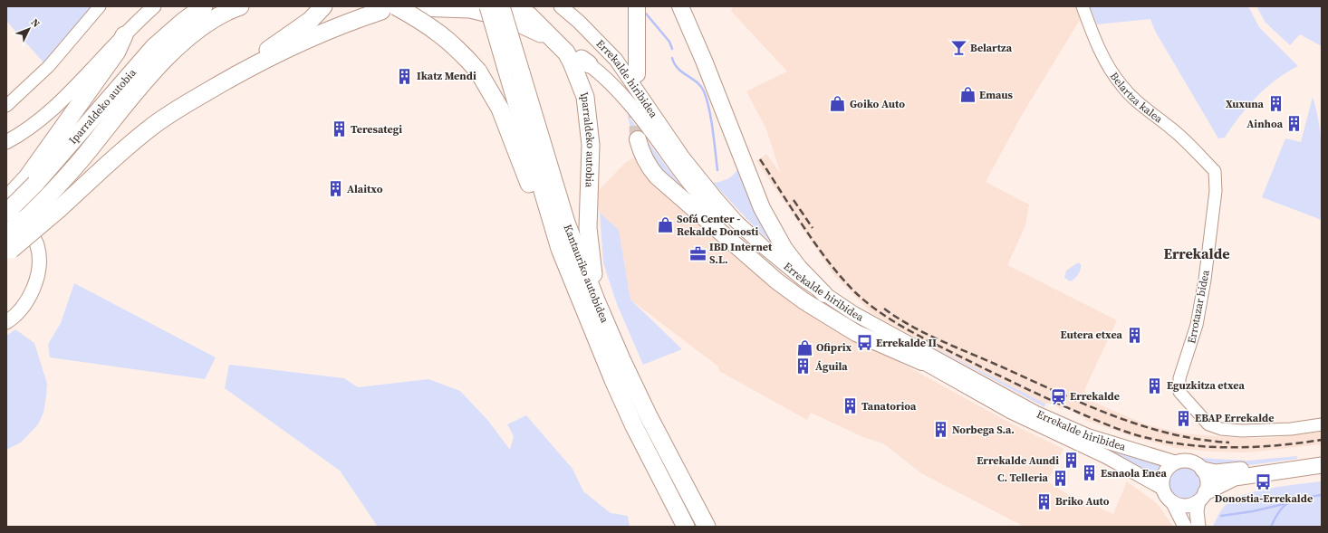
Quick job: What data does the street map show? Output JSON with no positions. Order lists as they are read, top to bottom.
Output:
{
  "streets": {
    "highway": ["Iparraldeko autobia", "Kantauriko autobidea"],
    "main road": ["Errekalde hiribidea"],
    "street": ["Belartza kalea", "Errotazar bidea"]
  },
  "crossings": [
    ["Belartza kalea", "Errotazar bidea"],
    ["Iparraldeko autobia", "Kantauriko autobidea"]
  ],
  "districts": ["Errekalde"],
  "places": {
    "bar": ["Belartza"],
    "building": [
      "Ikatz Mendi",
      "Xuxuna",
      "Ainhoa",
      "Teresategi",
      "Alaitxo",
      "Eutera etxea",
      "Águila",
      "Eguzkitza etxea",
      "Tanatorioa",
      "EBAP Errekalde",
      "Norbega S.a.",
      "Errekalde Aundi",
      "Esnaola Enea",
      "C. Telleria",
      "Briko Auto"
    ],
    "shop": [
      "Emaus",
      "Goiko Auto",
      "Sofá Center - Rekalde Donosti",
      "Ofiprix"
    ],
    "office": ["IBD Internet S.L."],
    "bus stop": ["Errekalde II", "Donostia-Errekalde"],
    "station": ["Errekalde"]
  },
  "north": "top right"
}
